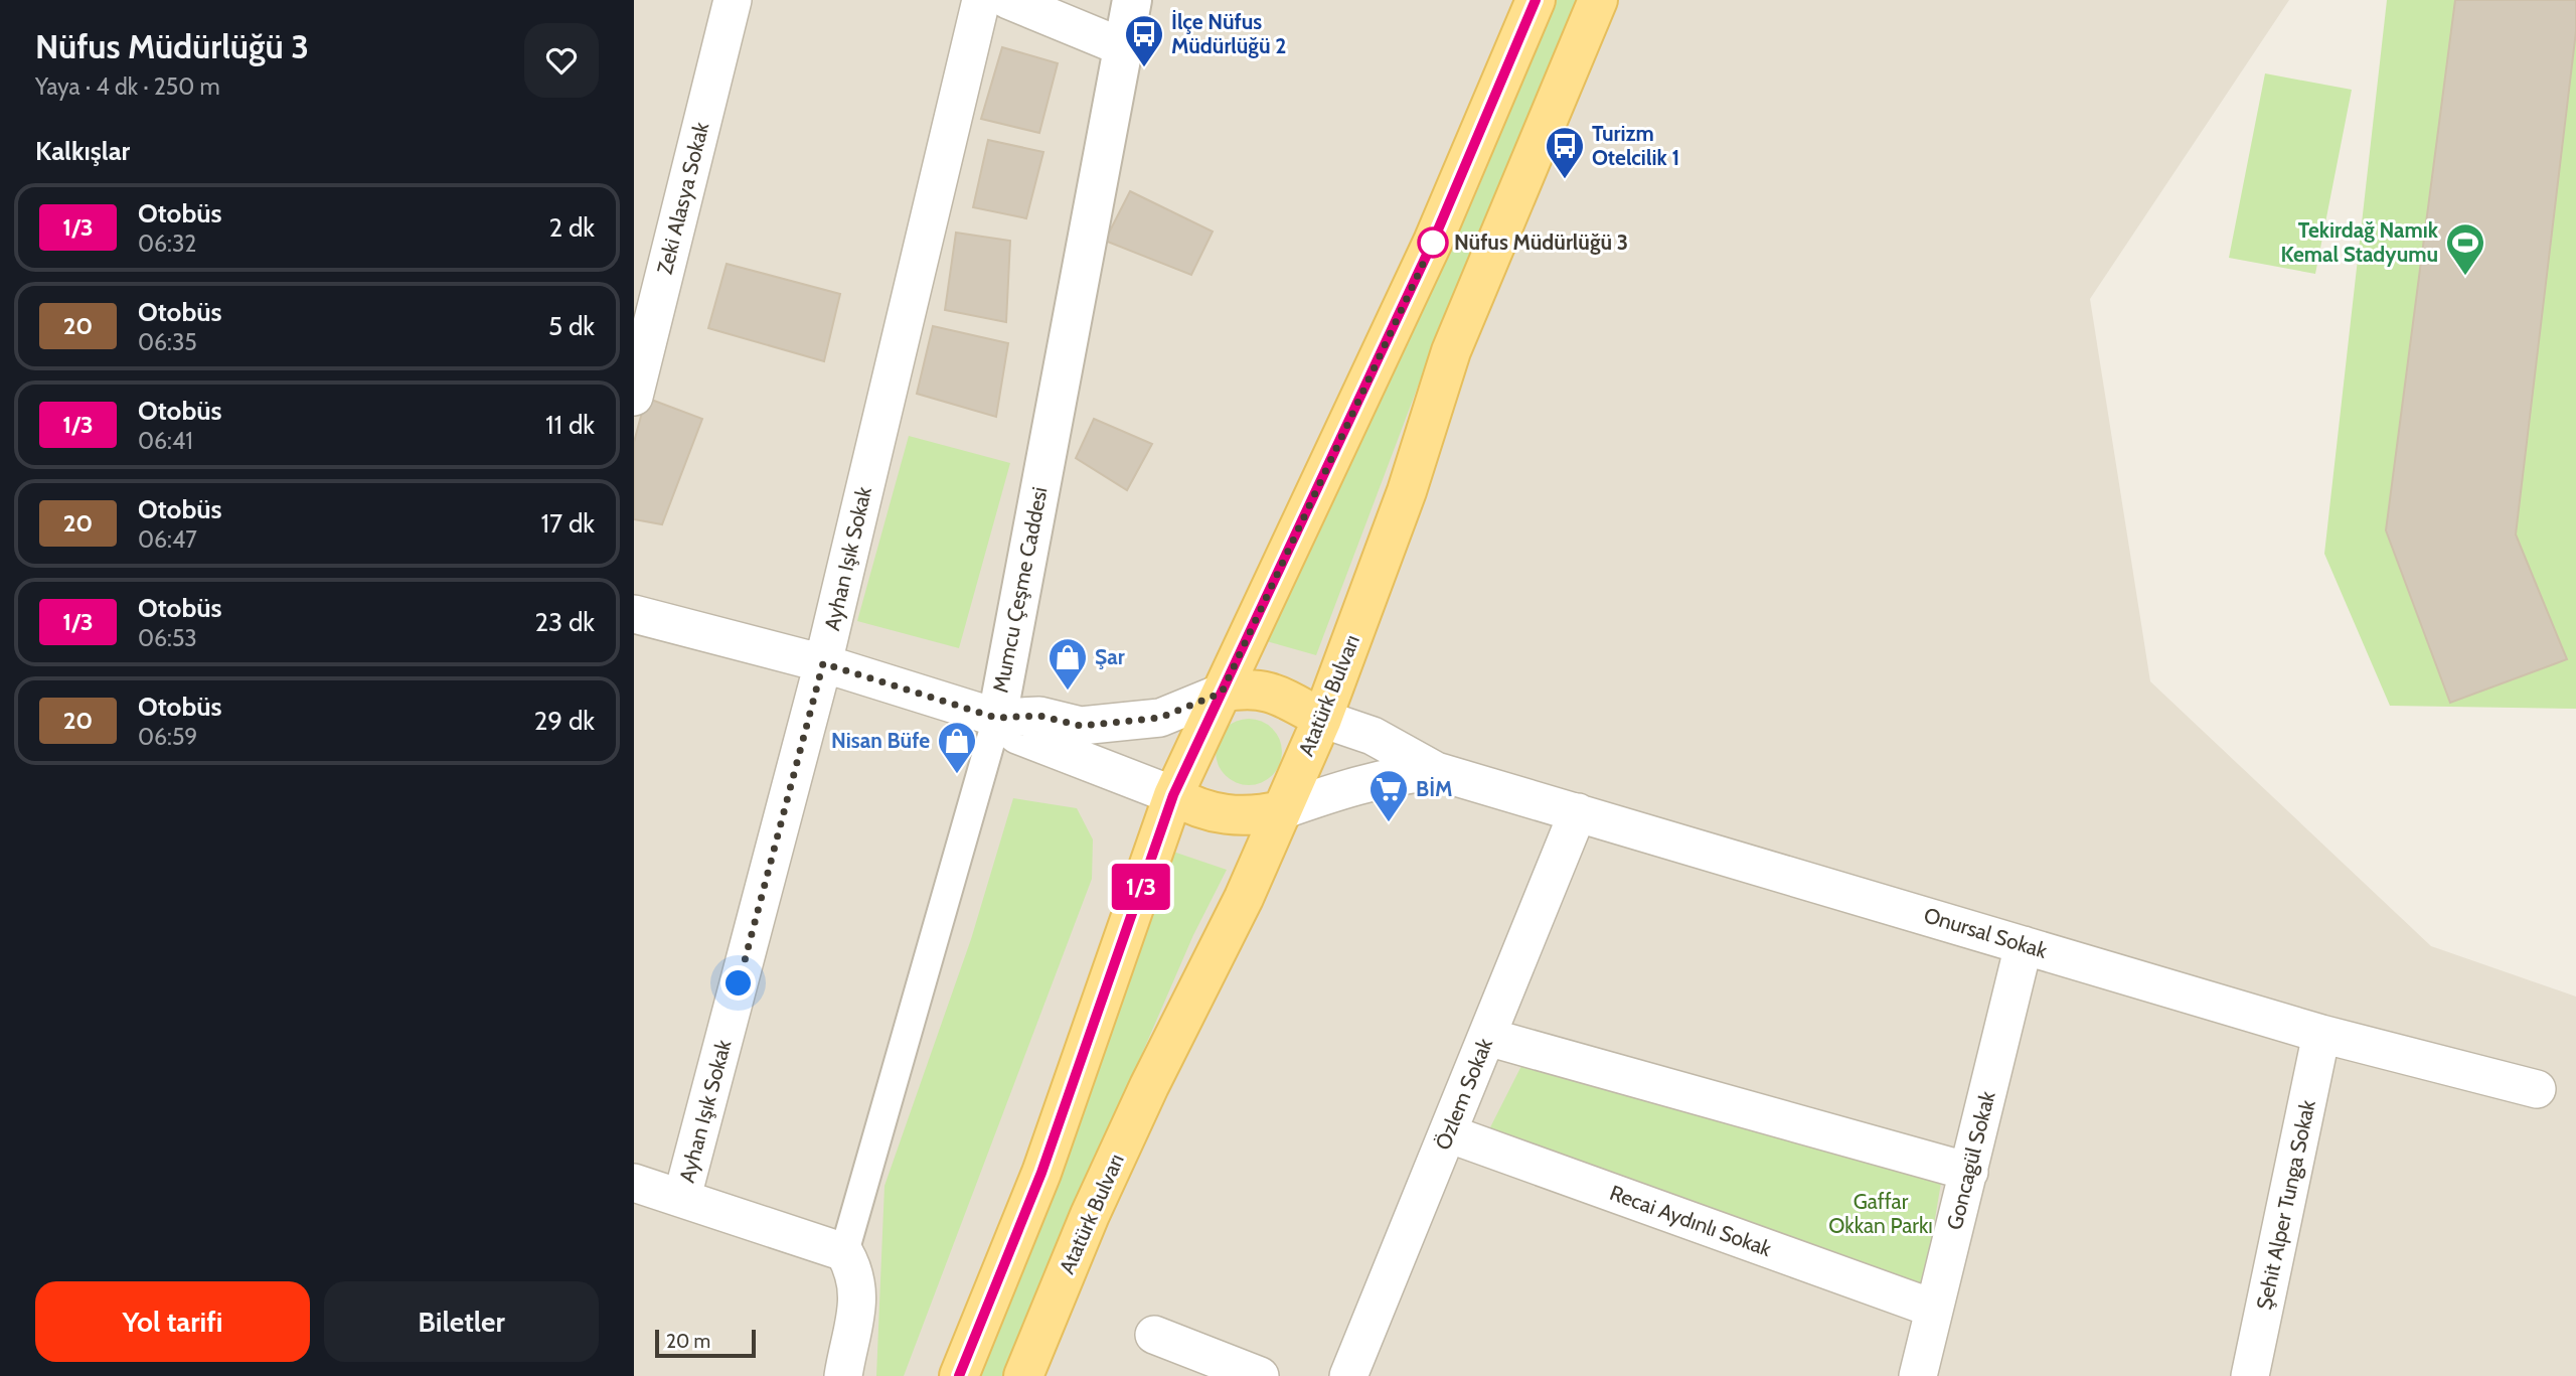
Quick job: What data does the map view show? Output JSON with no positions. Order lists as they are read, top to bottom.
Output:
{
  "streets": {
    "main road": ["Atatürk Bulvarı"],
    "street": [
      "Zeki Alasya Sokak",
      "Ayhan Işık Sokak",
      "Mumcu Çeşme Caddesi",
      "Onursal Sokak",
      "Özlem Sokak",
      "Goncagül Sokak",
      "Şehit Alper Tunga Sokak",
      "Recai Aydınlı Sokak"
    ]
  },
  "crossings": [
    ["Onursal Sokak", "Özlem Sokak"],
    ["Onursal Sokak", "Goncagül Sokak"],
    ["Onursal Sokak", "Şehit Alper Tunga Sokak"],
    ["Özlem Sokak", "Recai Aydınlı Sokak"],
    ["Goncagül Sokak", "Recai Aydınlı Sokak"]
  ],
  "parks": ["Gaffar Okkan Parkı"],
  "places": {
    "bus stop": ["İlçe Nüfus Müdürlüğü 2", "Turizm Otelcilik 1"],
    "other": ["Nüfus Müdürlüğü 3"],
    "sports": ["Tekirdağ Namık Kemal Stadyumu"],
    "shop": ["Şar", "Nisan Büfe"],
    "supermarket": ["BİM"]
  },
  "lines": ["bus line 1/3"],
  "scale_bar": "20 m",
  "page": {
    "heading": [
      ["Nüfus Müdürlüğü 3", "Yaya · 4 dk · 250 m"],
      "Kalkışlar"
    ],
    "on_map": "1/3",
    "list": [
      {
        "mark": "1/3",
        "name": "Otobüs",
        "note": "06:32",
        "value": "2 dk"
      },
      {
        "mark": "20",
        "name": "Otobüs",
        "note": "06:35",
        "value": "5 dk"
      },
      {
        "mark": "1/3",
        "name": "Otobüs",
        "note": "06:41",
        "value": "11 dk"
      },
      {
        "mark": "20",
        "name": "Otobüs",
        "note": "06:47",
        "value": "17 dk"
      },
      {
        "mark": "1/3",
        "name": "Otobüs",
        "note": "06:53",
        "value": "23 dk"
      },
      {
        "mark": "20",
        "name": "Otobüs",
        "note": "06:59",
        "value": "29 dk"
      }
    ],
    "buttons": ["Yol tarifi", "Biletler"],
    "scale": "20 m"
  }
}
